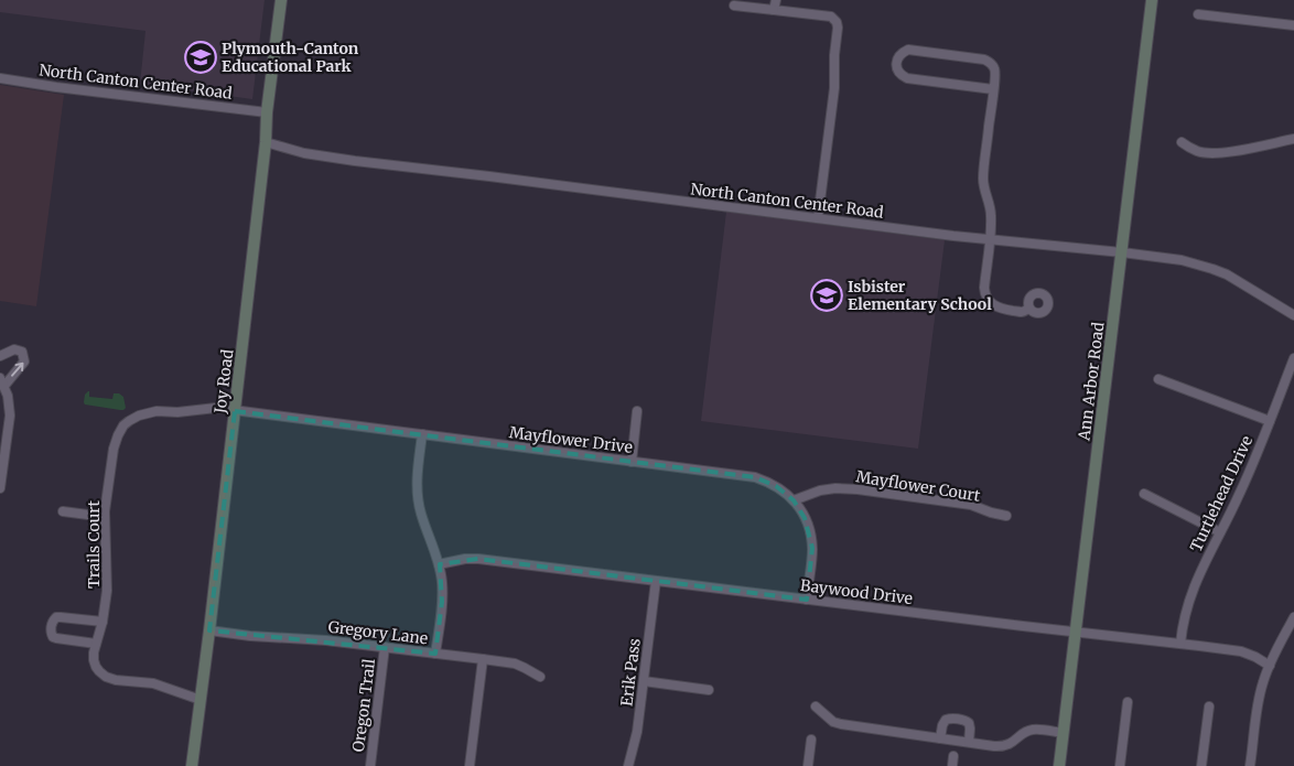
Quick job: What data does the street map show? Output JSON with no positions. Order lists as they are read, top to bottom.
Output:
{
  "streets": {
    "street": [
      "North Canton Center Road",
      "Joy Road",
      "Ann Arbor Road",
      "Mayflower Drive",
      "Mayflower Court",
      "Turtlehead Drive",
      "Trails Court",
      "Baywood Drive",
      "Gregory Lane",
      "Erik Pass",
      "Oregon Trail"
    ]
  },
  "crossings": [
    ["North Canton Center Road", "Joy Road"],
    ["North Canton Center Road", "Ann Arbor Road"],
    ["Joy Road", "Mayflower Drive"],
    ["Joy Road", "Trails Court"],
    ["Joy Road", "Gregory Lane"],
    ["Ann Arbor Road", "Baywood Drive"],
    ["Mayflower Drive", "Mayflower Court"],
    ["Mayflower Drive", "Trails Court"],
    ["Mayflower Drive", "Baywood Drive"],
    ["Turtlehead Drive", "Baywood Drive"],
    ["Baywood Drive", "Erik Pass"],
    ["Gregory Lane", "Oregon Trail"]
  ],
  "places": {
    "school or university": ["Plymouth-Canton Educational Park", "Isbister Elementary School"]
  }
}
